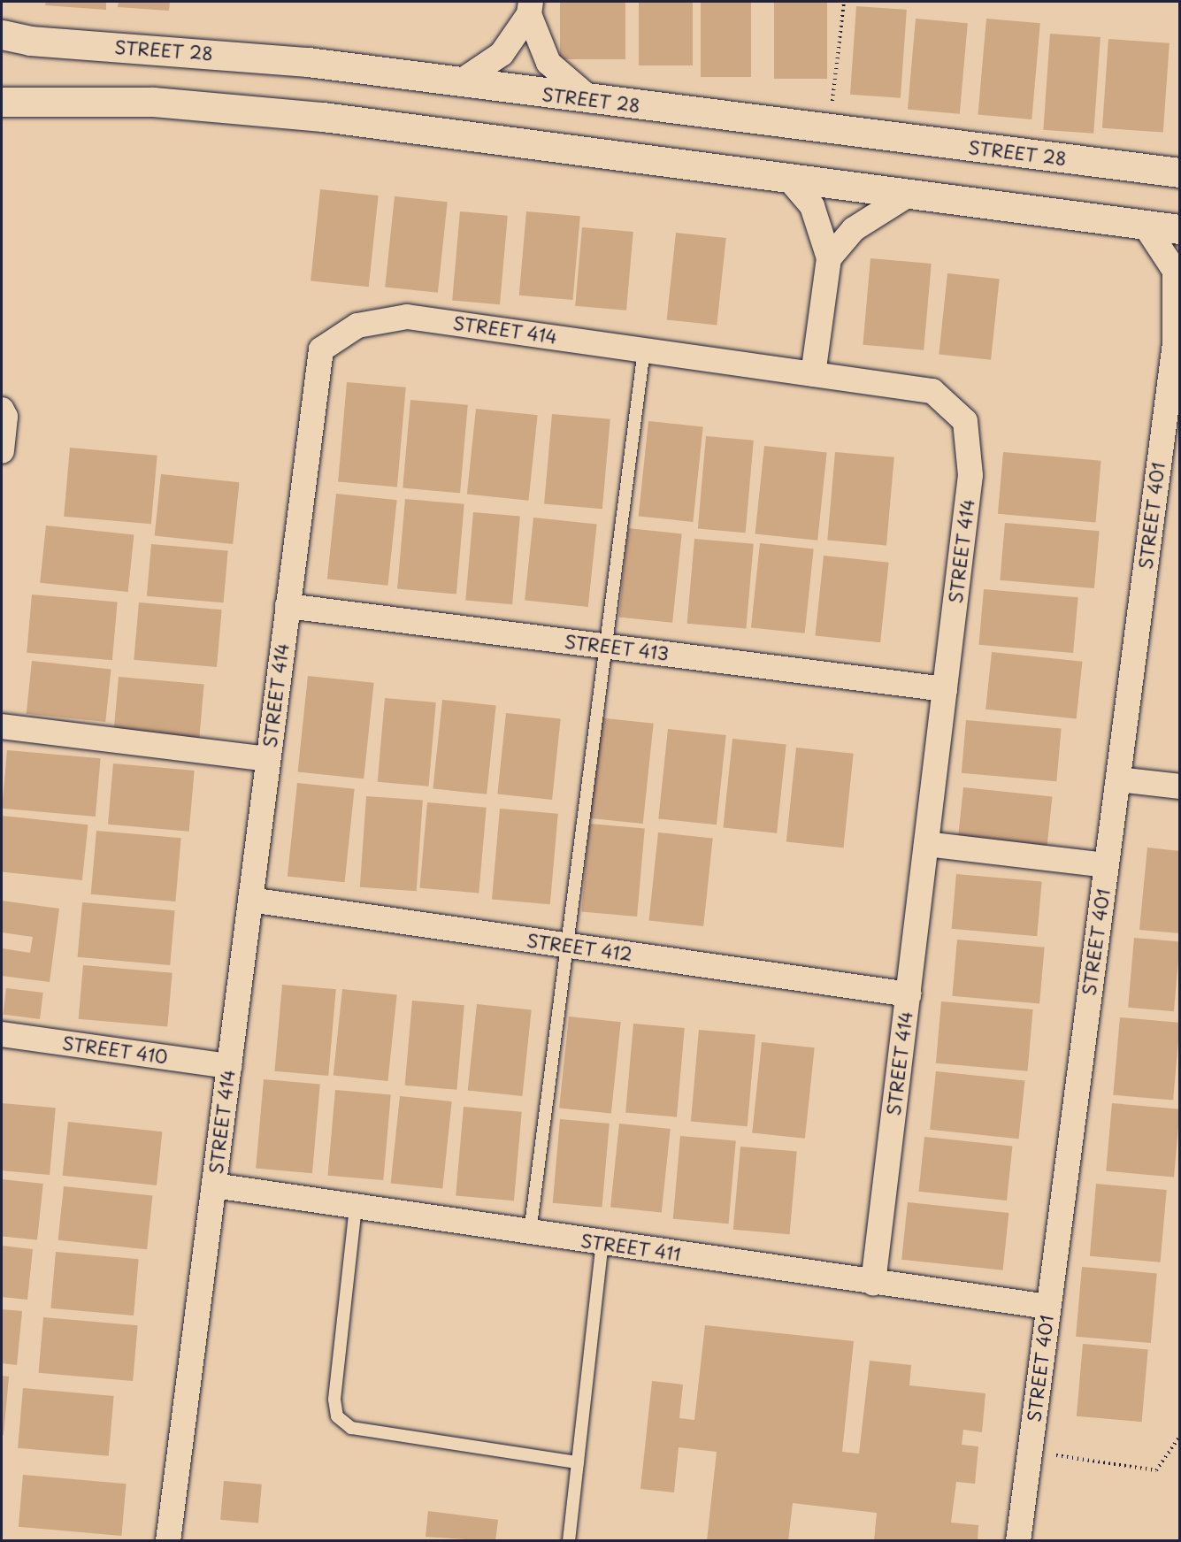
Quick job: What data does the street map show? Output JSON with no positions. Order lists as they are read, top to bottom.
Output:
{
  "streets": {
    "street": [
      "STREET 28",
      "STREET 414",
      "STREET 401",
      "STREET 413",
      "STREET 412",
      "STREET 410",
      "STREET 411"
    ]
  },
  "crossings": [
    ["STREET 414", "STREET 413"],
    ["STREET 414", "STREET 412"],
    ["STREET 414", "STREET 410"],
    ["STREET 414", "STREET 411"],
    ["STREET 401", "STREET 411"]
  ]
}
